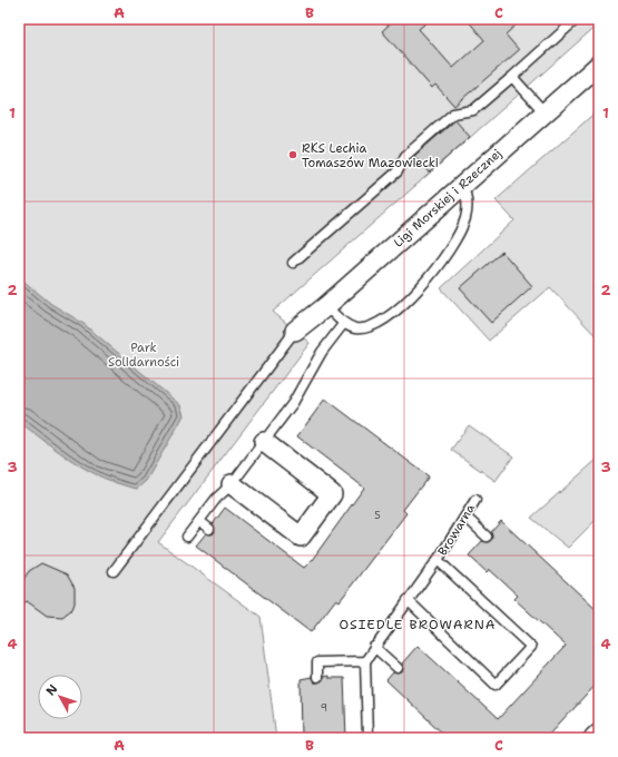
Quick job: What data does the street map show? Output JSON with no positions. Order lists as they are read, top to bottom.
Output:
{
  "streets": {
    "street": ["Ligi Morskiej i Rzecznej"],
    "lane": ["Browarna"]
  },
  "districts": ["OSIEDLE BROWARNA"],
  "parks": ["Park Solidarności"],
  "places": ["RKS Lechia Tomaszów Mazowiecki"],
  "house_numbers": ["5", "9"],
  "north": "top left",
  "grid": {
    "columns": ["A", "B", "C"],
    "rows": [
      "1",
      "2",
      "3",
      "4"
    ]
  }
}
